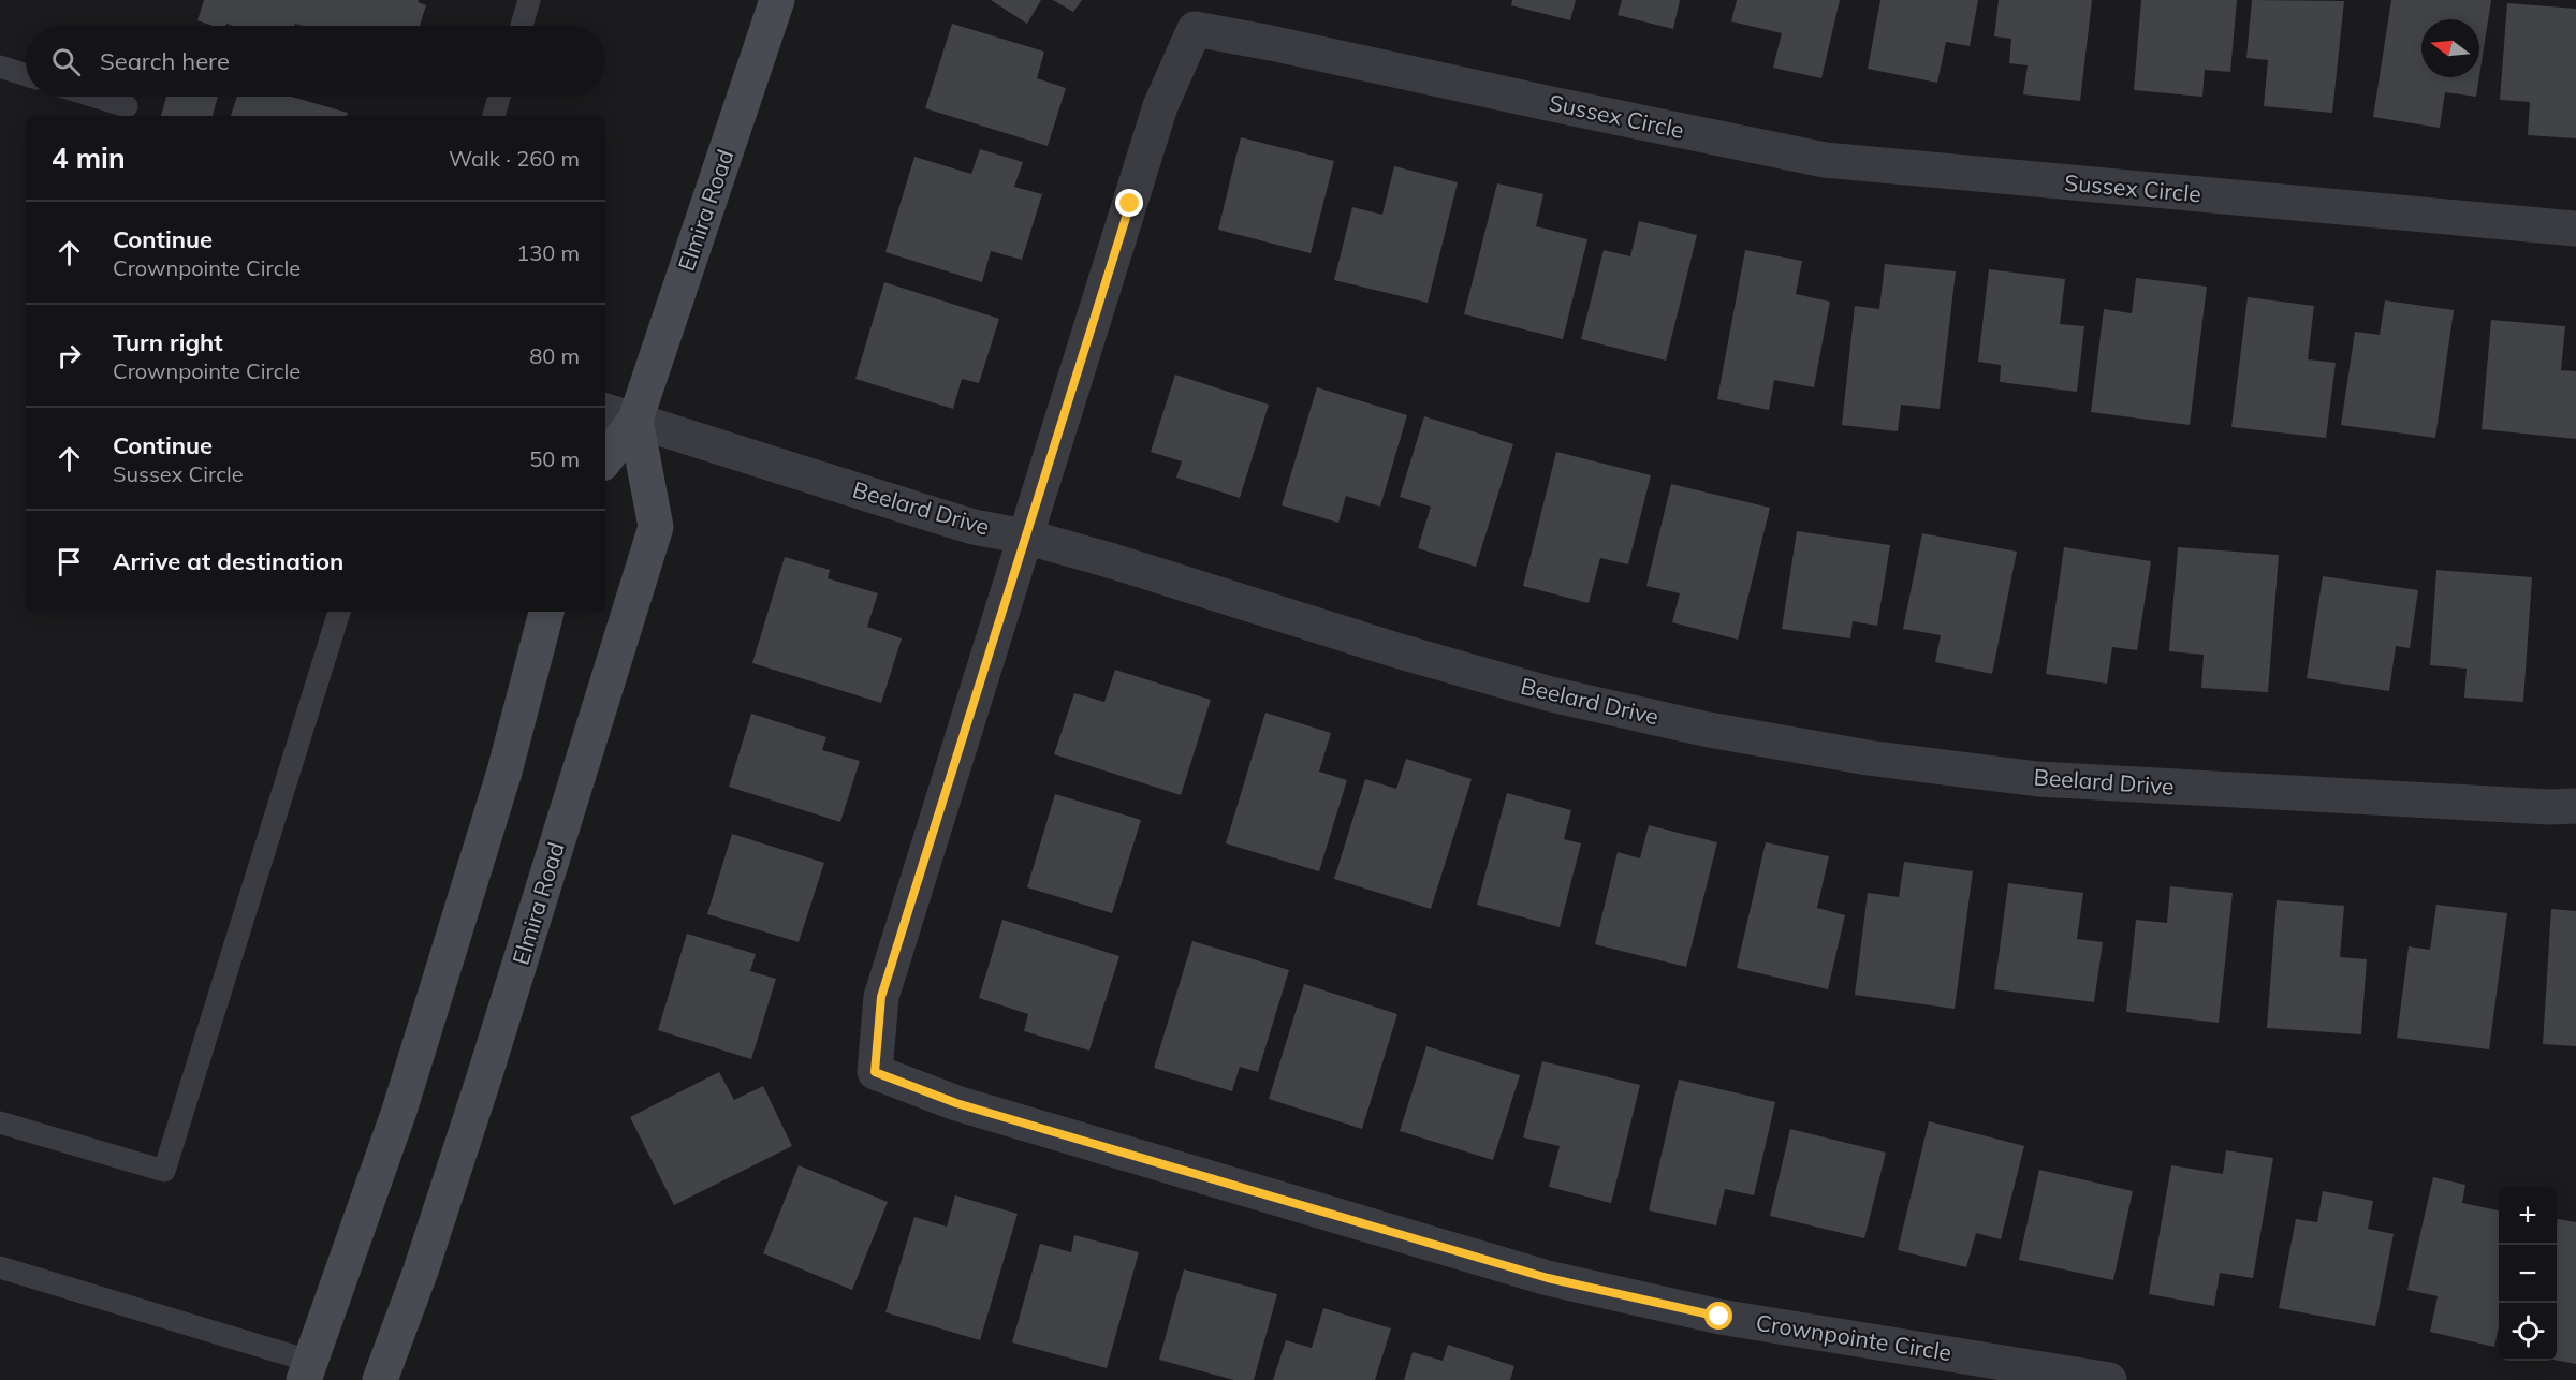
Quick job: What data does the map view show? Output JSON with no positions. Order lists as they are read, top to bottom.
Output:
{
  "streets": {
    "main road": ["Elmira Road"],
    "street": ["Sussex Circle", "Beelard Drive", "Crownpointe Circle"]
  },
  "crossings": [
    ["Sussex Circle", "Beelard Drive"],
    ["Sussex Circle", "Crownpointe Circle"],
    ["Elmira Road", "Beelard Drive"],
    ["Beelard Drive", "Crownpointe Circle"]
  ],
  "north": "left",
  "page": {
    "search": "Search here",
    "heading": ["4 min", "Walk · 260 m"],
    "list": [
      ["Continue", "Crownpointe Circle", "130 m"],
      ["Turn right", "Crownpointe Circle", "80 m"],
      ["Continue", "Sussex Circle", "50 m"],
      "Arrive at destination"
    ],
    "map_buttons": ["+", "−"]
  }
}
